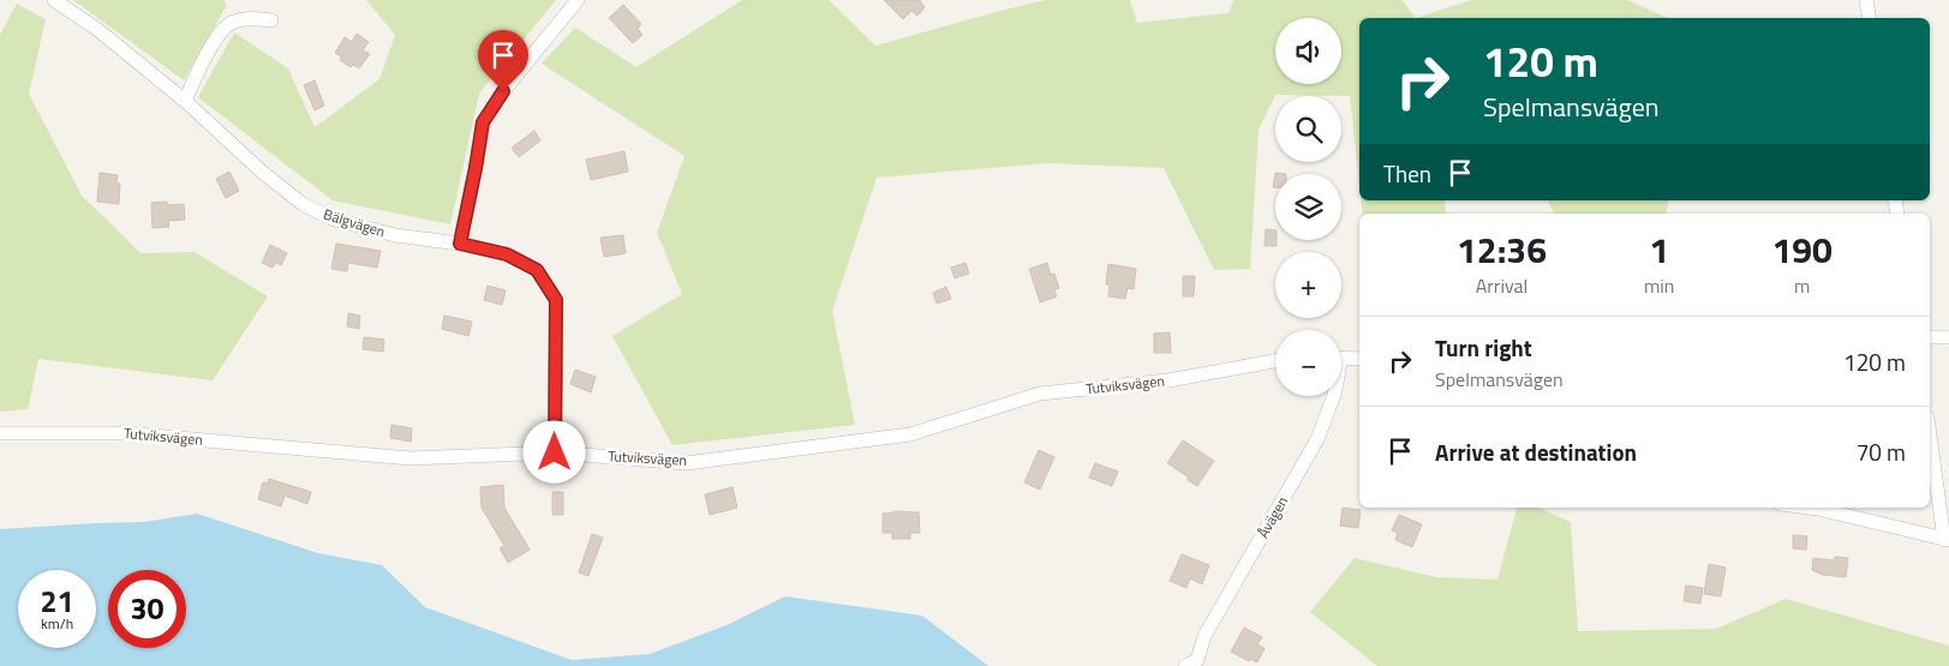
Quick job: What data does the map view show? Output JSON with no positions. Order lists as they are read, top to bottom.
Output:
{
  "streets": {
    "street": ["Bälgvägen", "Tutviksvägen", "Åvägen"]
  },
  "crossings": [
    ["Bälgvägen", "Tutviksvägen"]
  ],
  "page": {
    "map_buttons": ["+", "−"],
    "turn": ["120 m", "Spelmansvägen"],
    "then": "Then",
    "eta": [
      "12:36",
      "Arrival",
      "1",
      "min",
      "190",
      "m"
    ],
    "list": [
      {
        "name": "Turn right",
        "note": "Spelmansvägen",
        "value": "120 m"
      },
      {
        "name": "Arrive at destination",
        "value": "70 m"
      }
    ],
    "speed": "21 km/h",
    "limit": "30"
  }
}
